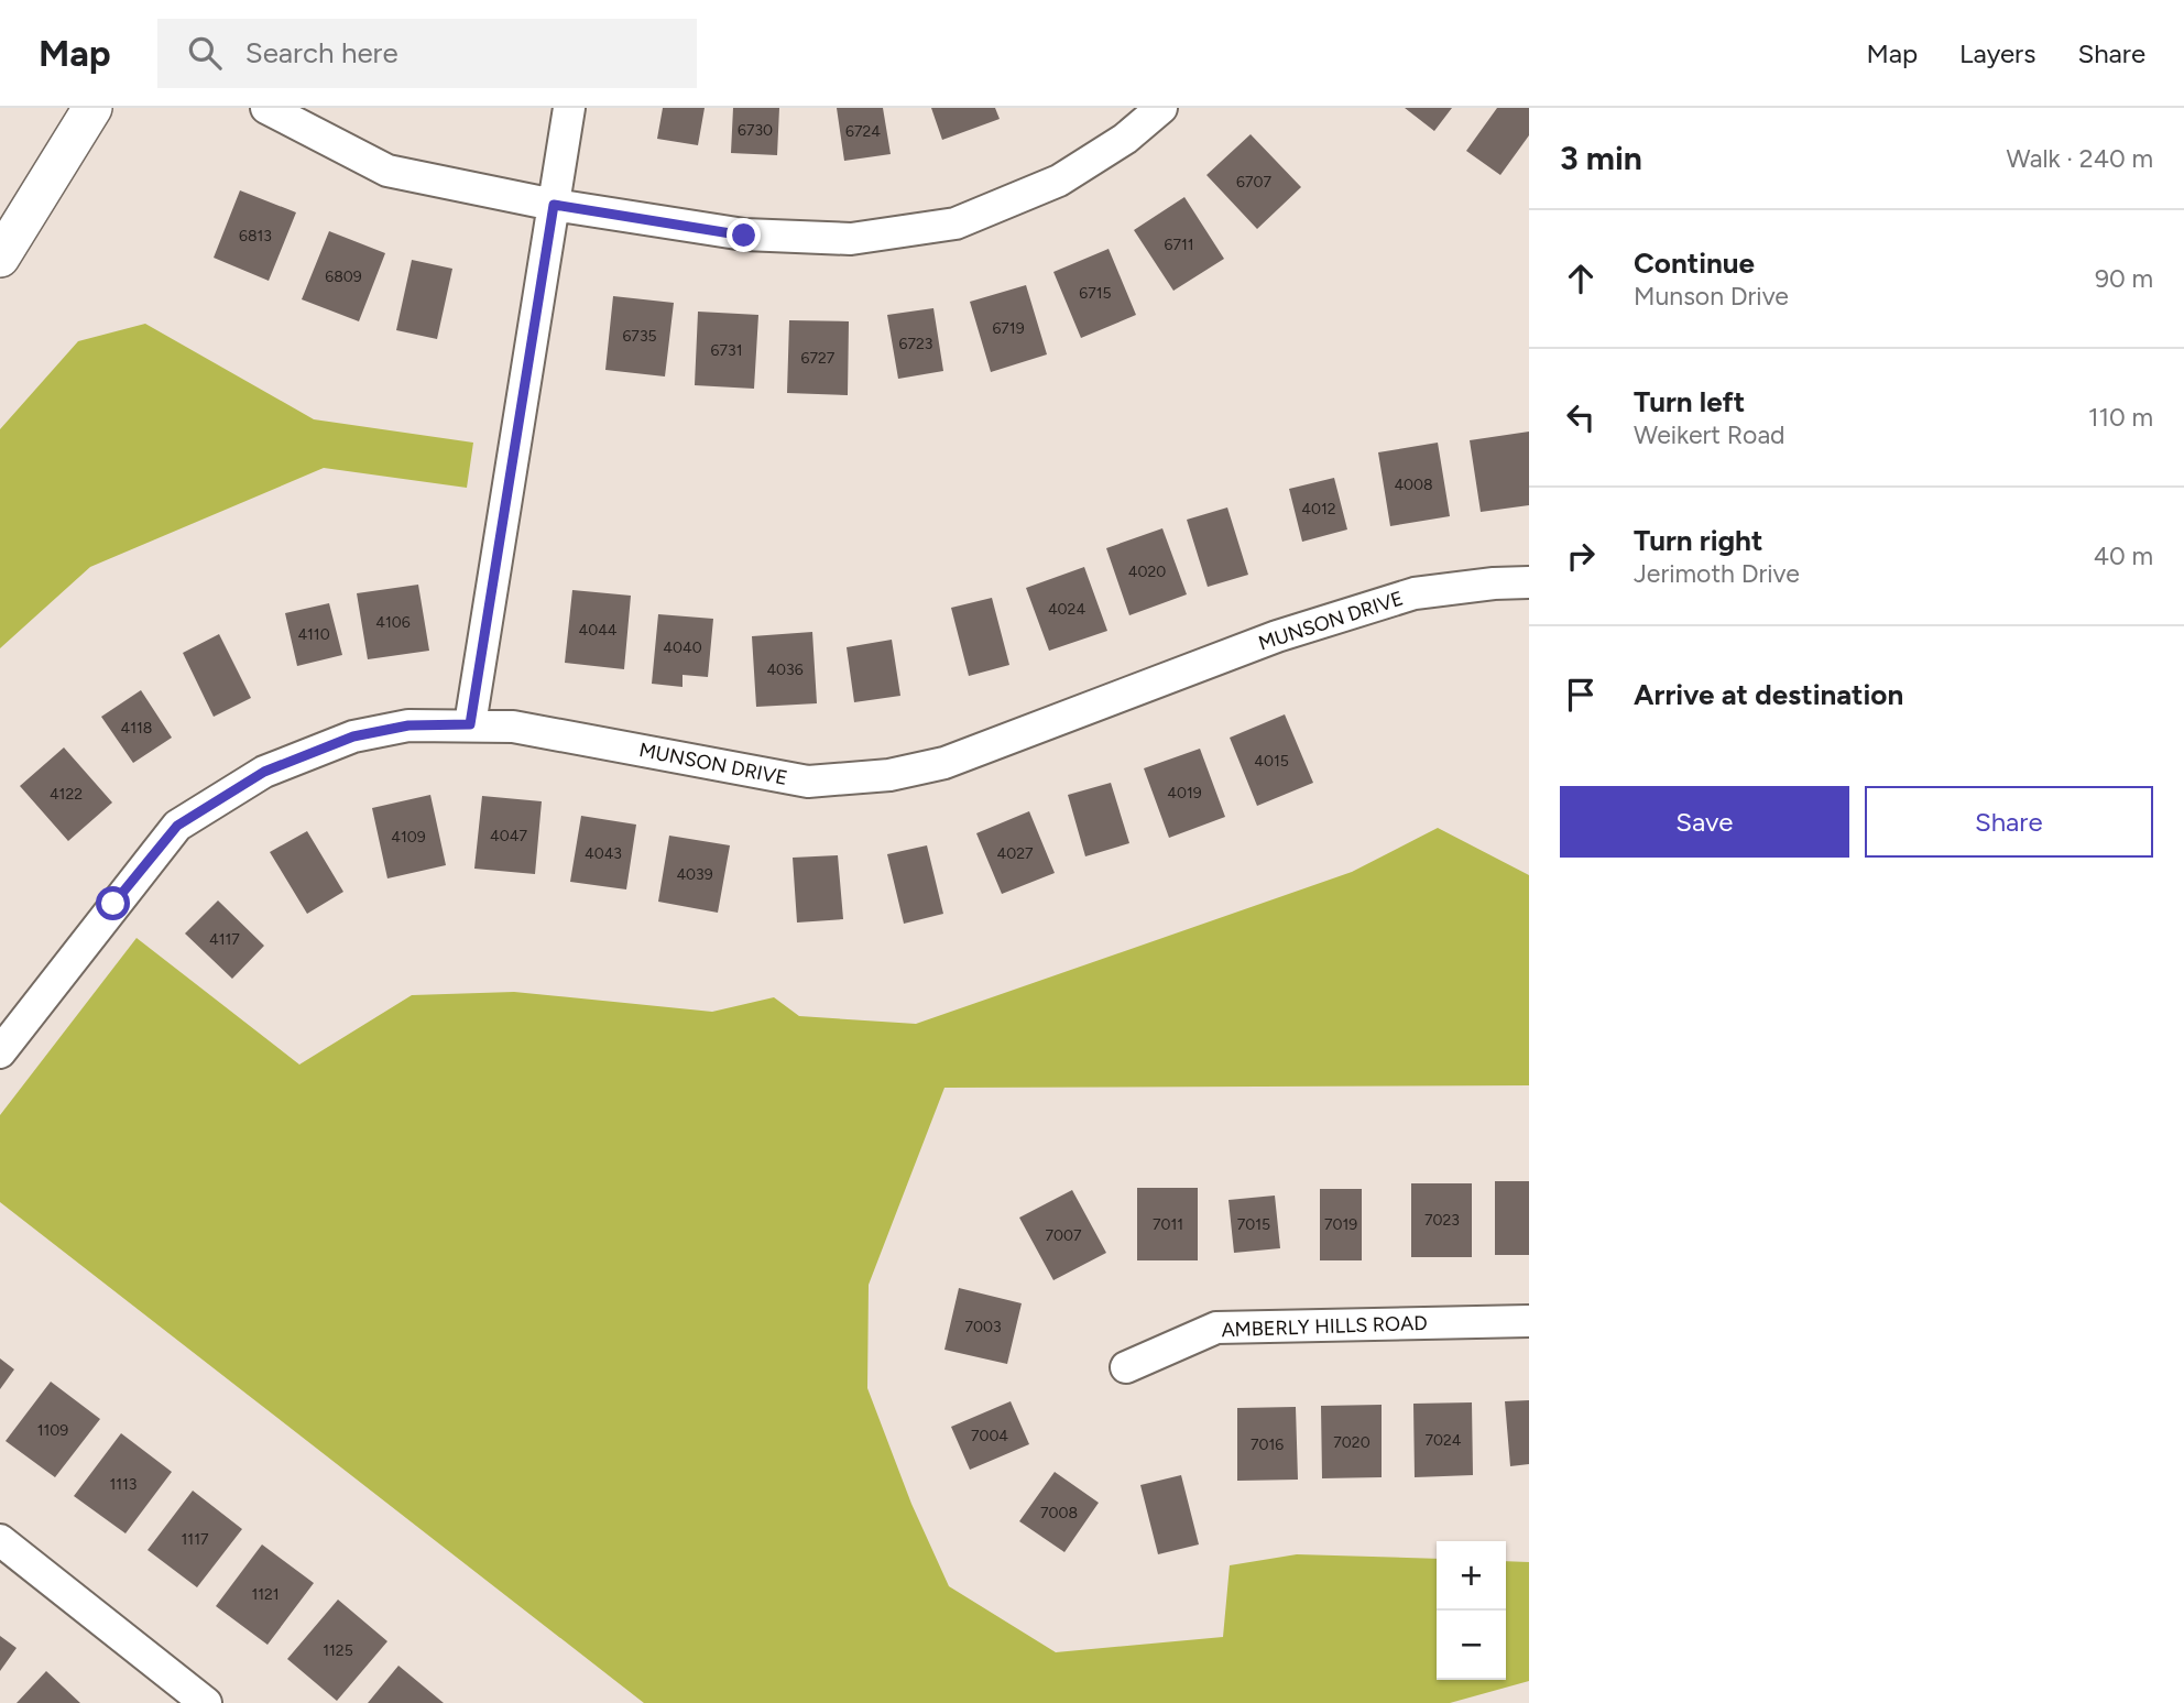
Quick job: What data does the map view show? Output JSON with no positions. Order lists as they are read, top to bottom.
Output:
{
  "streets": {
    "street": ["MUNSON DRIVE", "AMBERLY HILLS ROAD"]
  },
  "house_numbers": [
    "6730",
    "6724",
    "6707",
    "6813",
    "6711",
    "6809",
    "6715",
    "6719",
    "6735",
    "6723",
    "6731",
    "6727",
    "4008",
    "4012",
    "4020",
    "4024",
    "4106",
    "4044",
    "4110",
    "4040",
    "4036",
    "4118",
    "4015",
    "4019",
    "4122",
    "4047",
    "4109",
    "4043",
    "4027",
    "4039",
    "4117",
    "7023",
    "7011",
    "7015",
    "7019",
    "7007",
    "7003",
    "1109",
    "7004",
    "7024",
    "7020",
    "7016",
    "1113",
    "7008",
    "1117",
    "1121",
    "1125"
  ],
  "page": {
    "header": "Map",
    "search": "Search here",
    "nav": ["Map", "Layers", "Share"],
    "heading": ["3 min", "Walk · 240 m"],
    "list": [
      ["Continue", "Munson Drive", "90 m"],
      ["Turn left", "Weikert Road", "110 m"],
      ["Turn right", "Jerimoth Drive", "40 m"],
      "Arrive at destination"
    ],
    "buttons": ["Save", "Share"],
    "map_buttons": ["+", "−"]
  }
}
